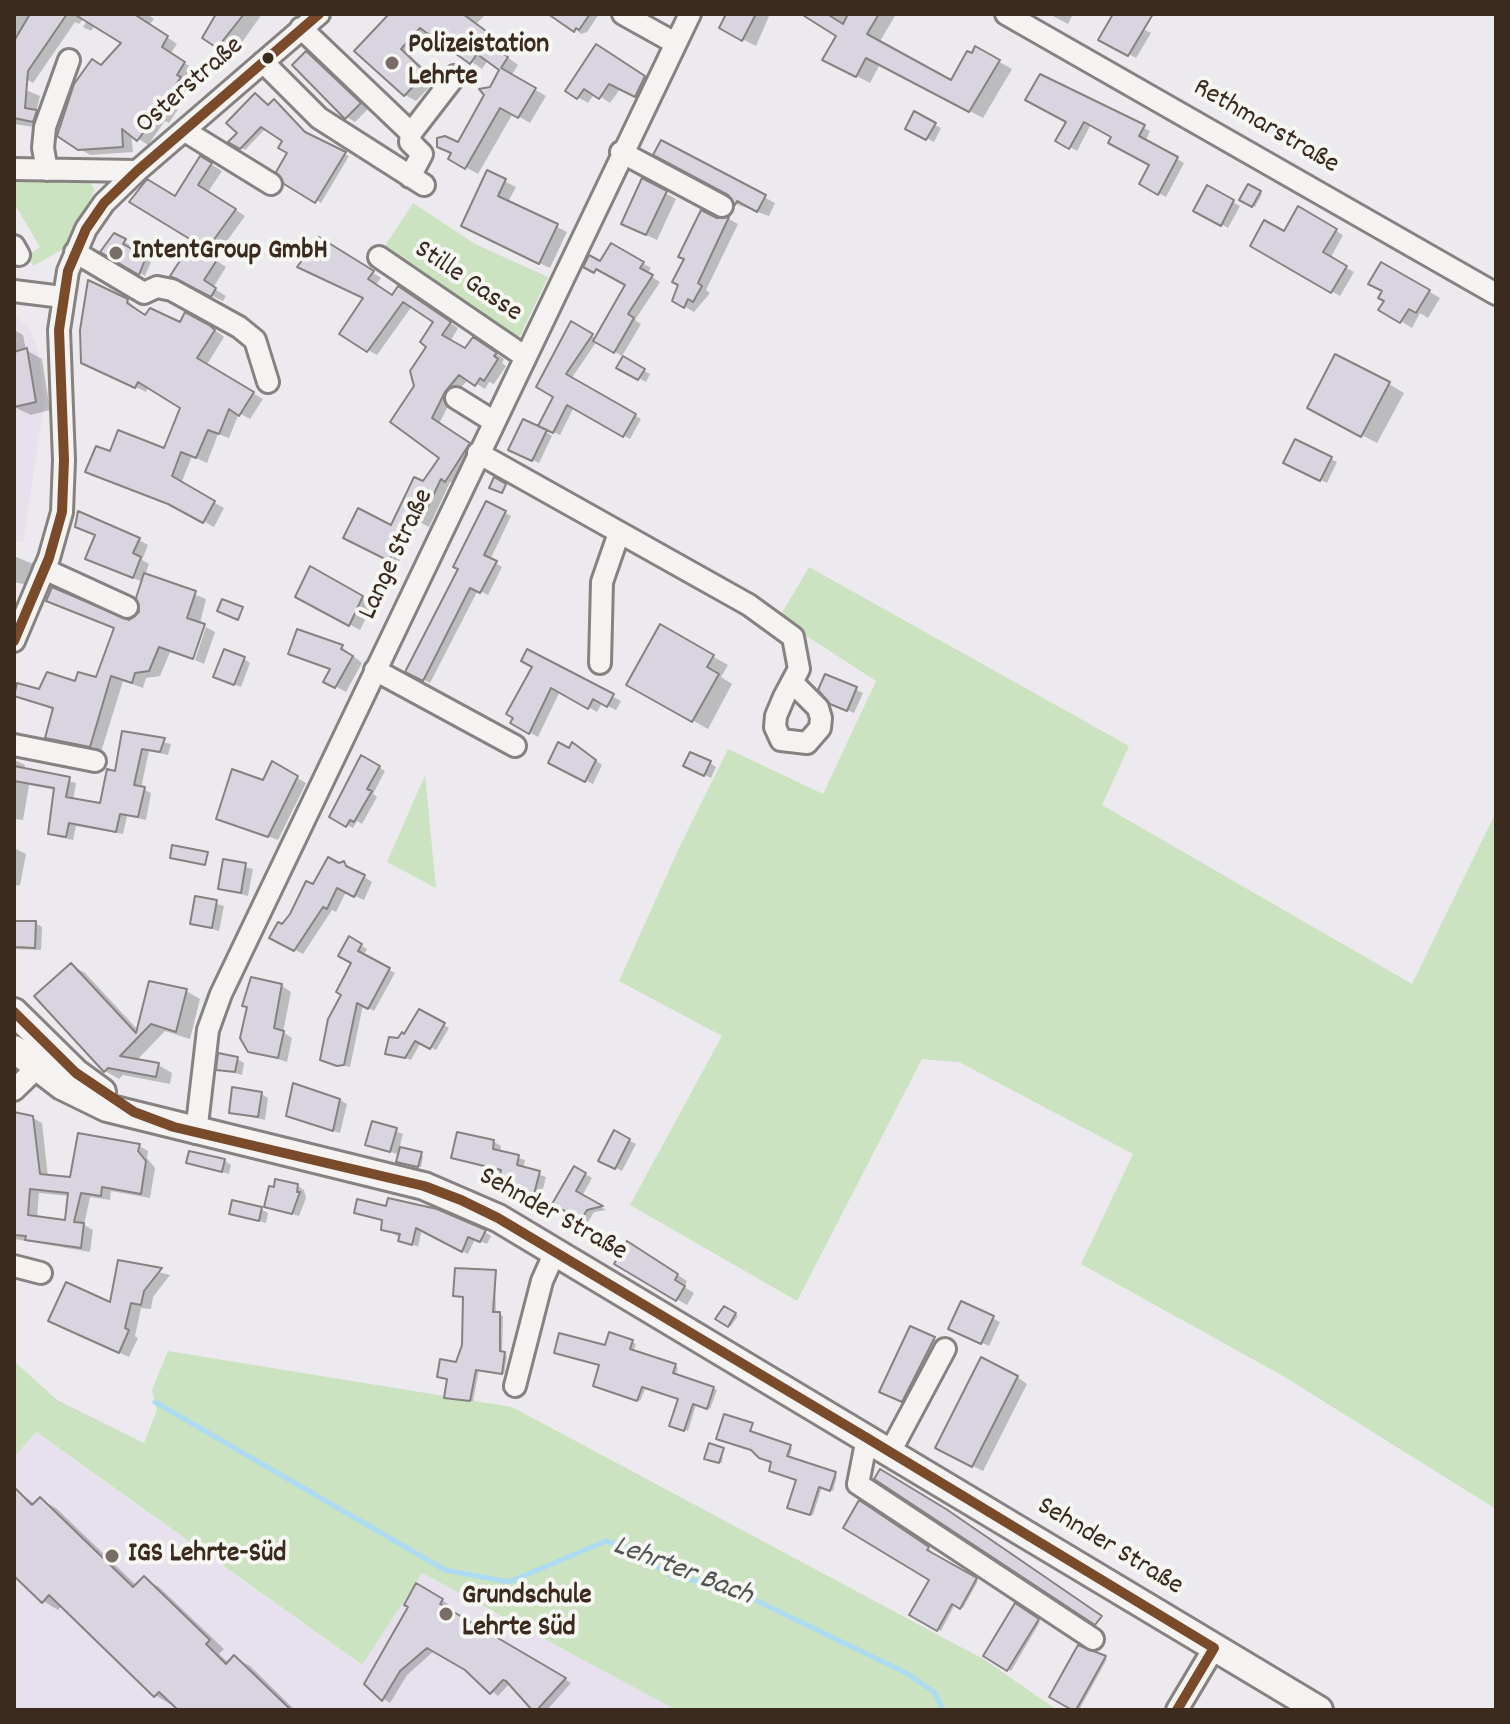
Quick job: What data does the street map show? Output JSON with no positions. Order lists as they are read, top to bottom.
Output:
{
  "streets": {
    "main road": ["Sehnder Straße"],
    "street": [
      "Osterstraße",
      "Rethmarstraße",
      "Stille Gasse",
      "Lange Straße"
    ]
  },
  "crossings": [
    ["Stille Gasse", "Lange Straße"],
    ["Lange Straße", "Sehnder Straße"]
  ],
  "water": ["Lehrter Bach"],
  "places": [
    "Polizeistation Lehrte",
    "IntentGroup GmbH",
    "IGS Lehrte-Süd",
    "Grundschule Lehrte Süd"
  ]
}
